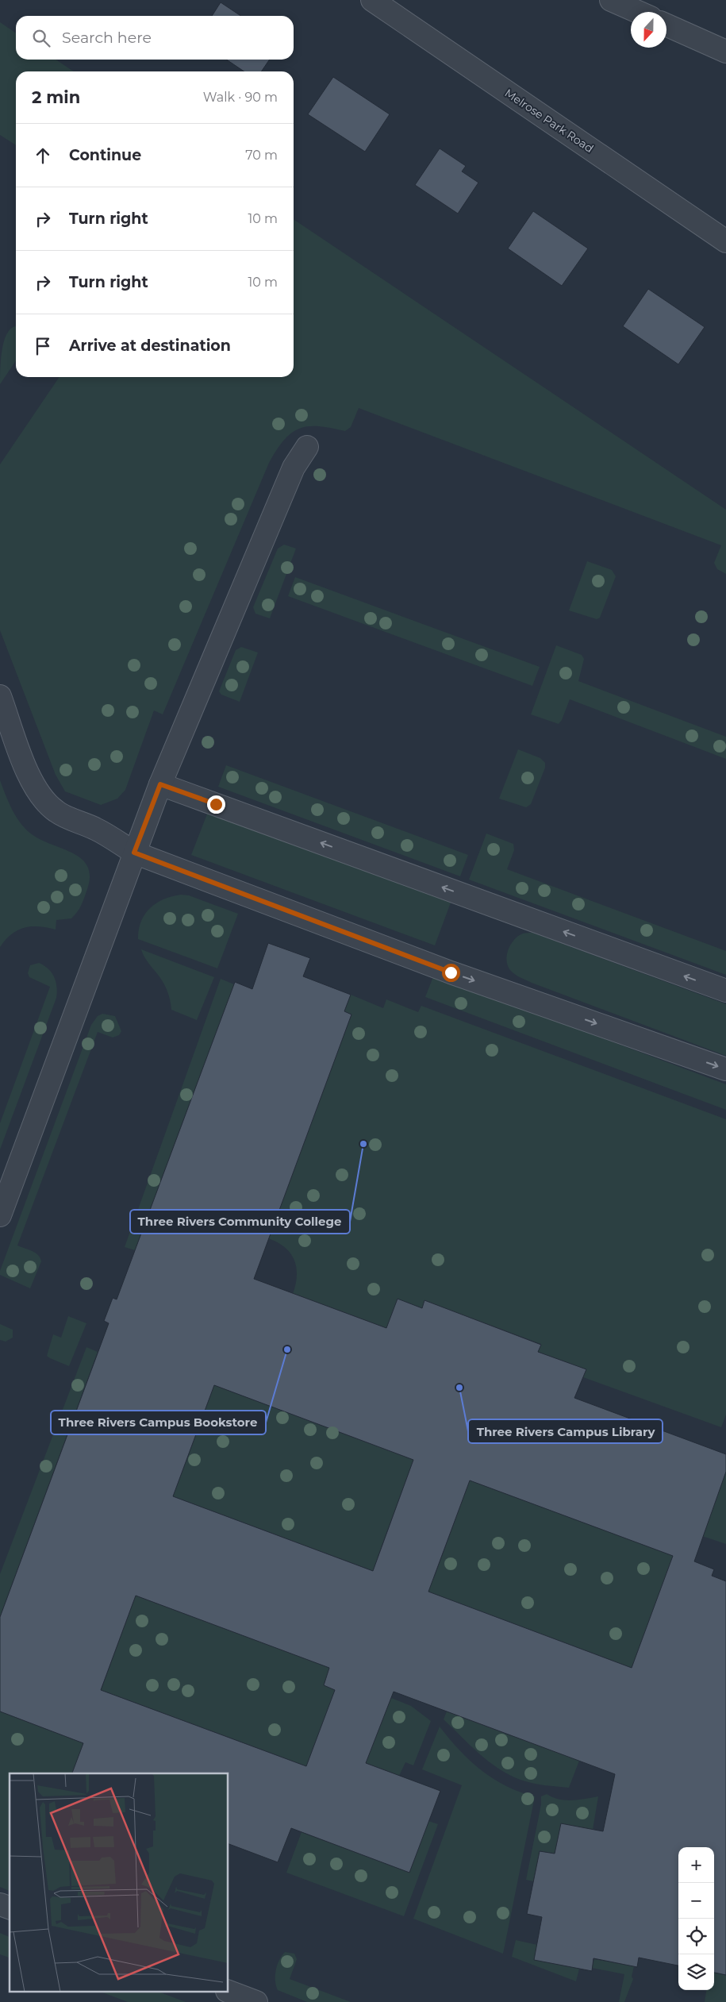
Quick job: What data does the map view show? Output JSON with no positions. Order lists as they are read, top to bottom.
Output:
{
  "streets": {
    "street": ["Melrose Park Road"]
  },
  "places": ["Three Rivers Community College", "Three Rivers Campus Bookstore", "Three Rivers Campus Library"],
  "north": "bottom",
  "page": {
    "search": "Search here",
    "heading": ["2 min", "Walk · 90 m"],
    "list": [
      ["Continue", "70 m"],
      ["Turn right", "10 m"],
      ["Turn right", "10 m"],
      "Arrive at destination"
    ],
    "map_buttons": ["+", "−"]
  }
}
